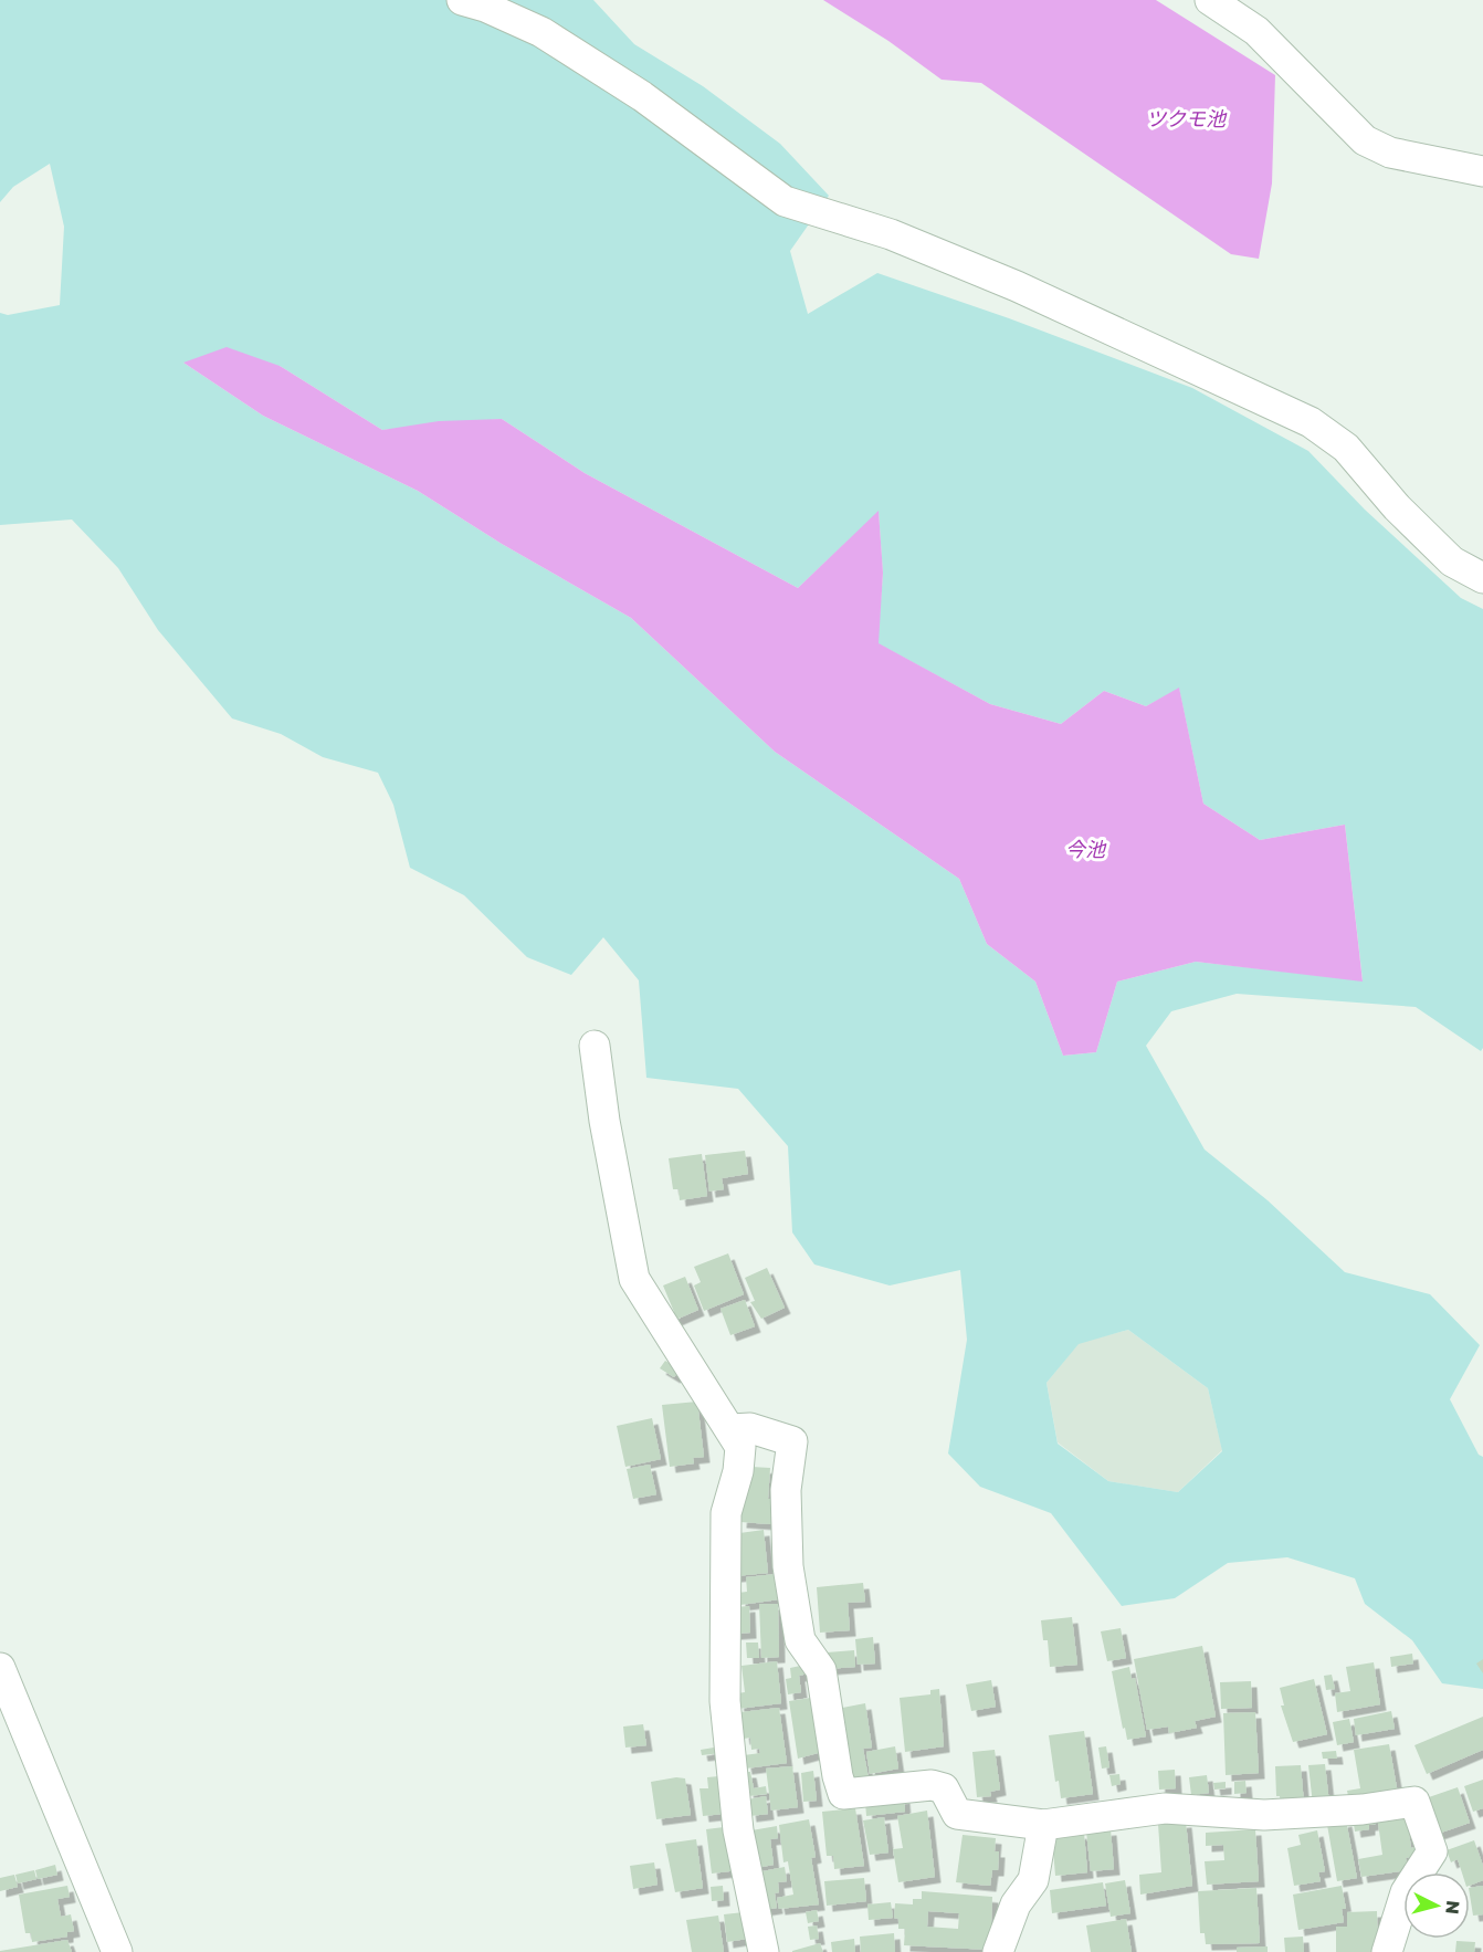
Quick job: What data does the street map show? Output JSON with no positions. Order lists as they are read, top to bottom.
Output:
{
  "water": ["ツクモ池", "今池"],
  "north": "right"
}
